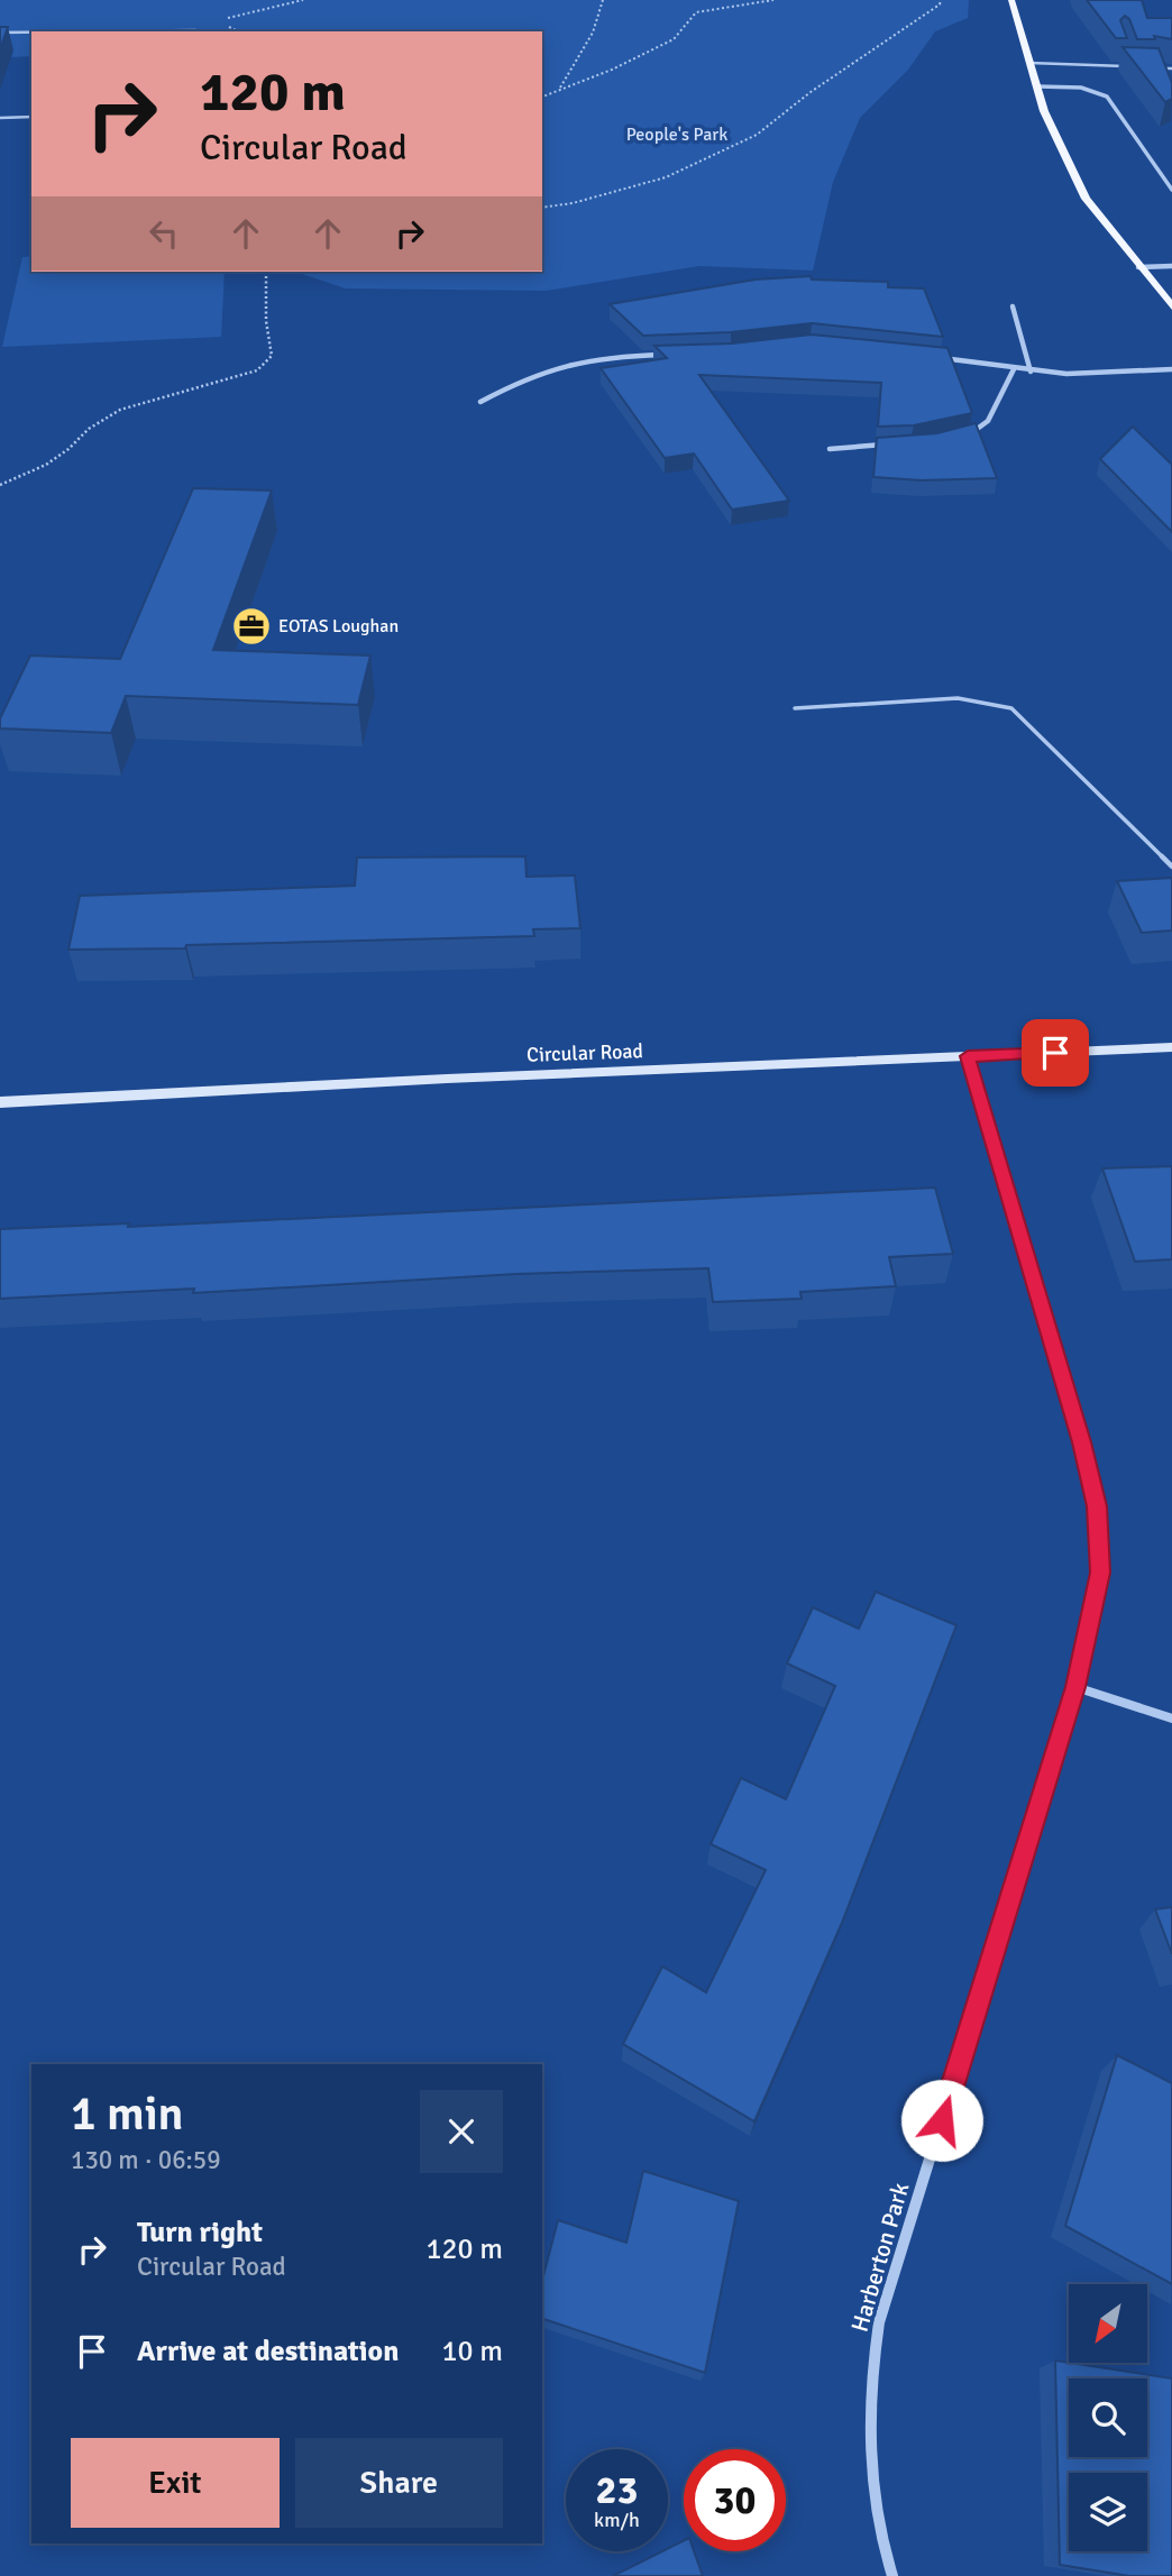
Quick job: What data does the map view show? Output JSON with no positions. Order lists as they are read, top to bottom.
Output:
{
  "streets": {
    "street": ["Circular Road", "Harberton Park"]
  },
  "crossings": [
    ["Circular Road", "Harberton Park"]
  ],
  "parks": ["People's Park"],
  "places": {
    "office": ["EOTAS Loughan"]
  },
  "north": "bottom left",
  "page": {
    "turn": ["120 m", "Circular Road"],
    "heading": ["1 min", "130 m · 06:59"],
    "list": [
      {
        "name": "Turn right",
        "note": "Circular Road",
        "value": "120 m"
      },
      {
        "name": "Arrive at destination",
        "value": "10 m"
      }
    ],
    "buttons": ["Exit", "Share"],
    "speed": "23 km/h",
    "limit": "30"
  }
}
